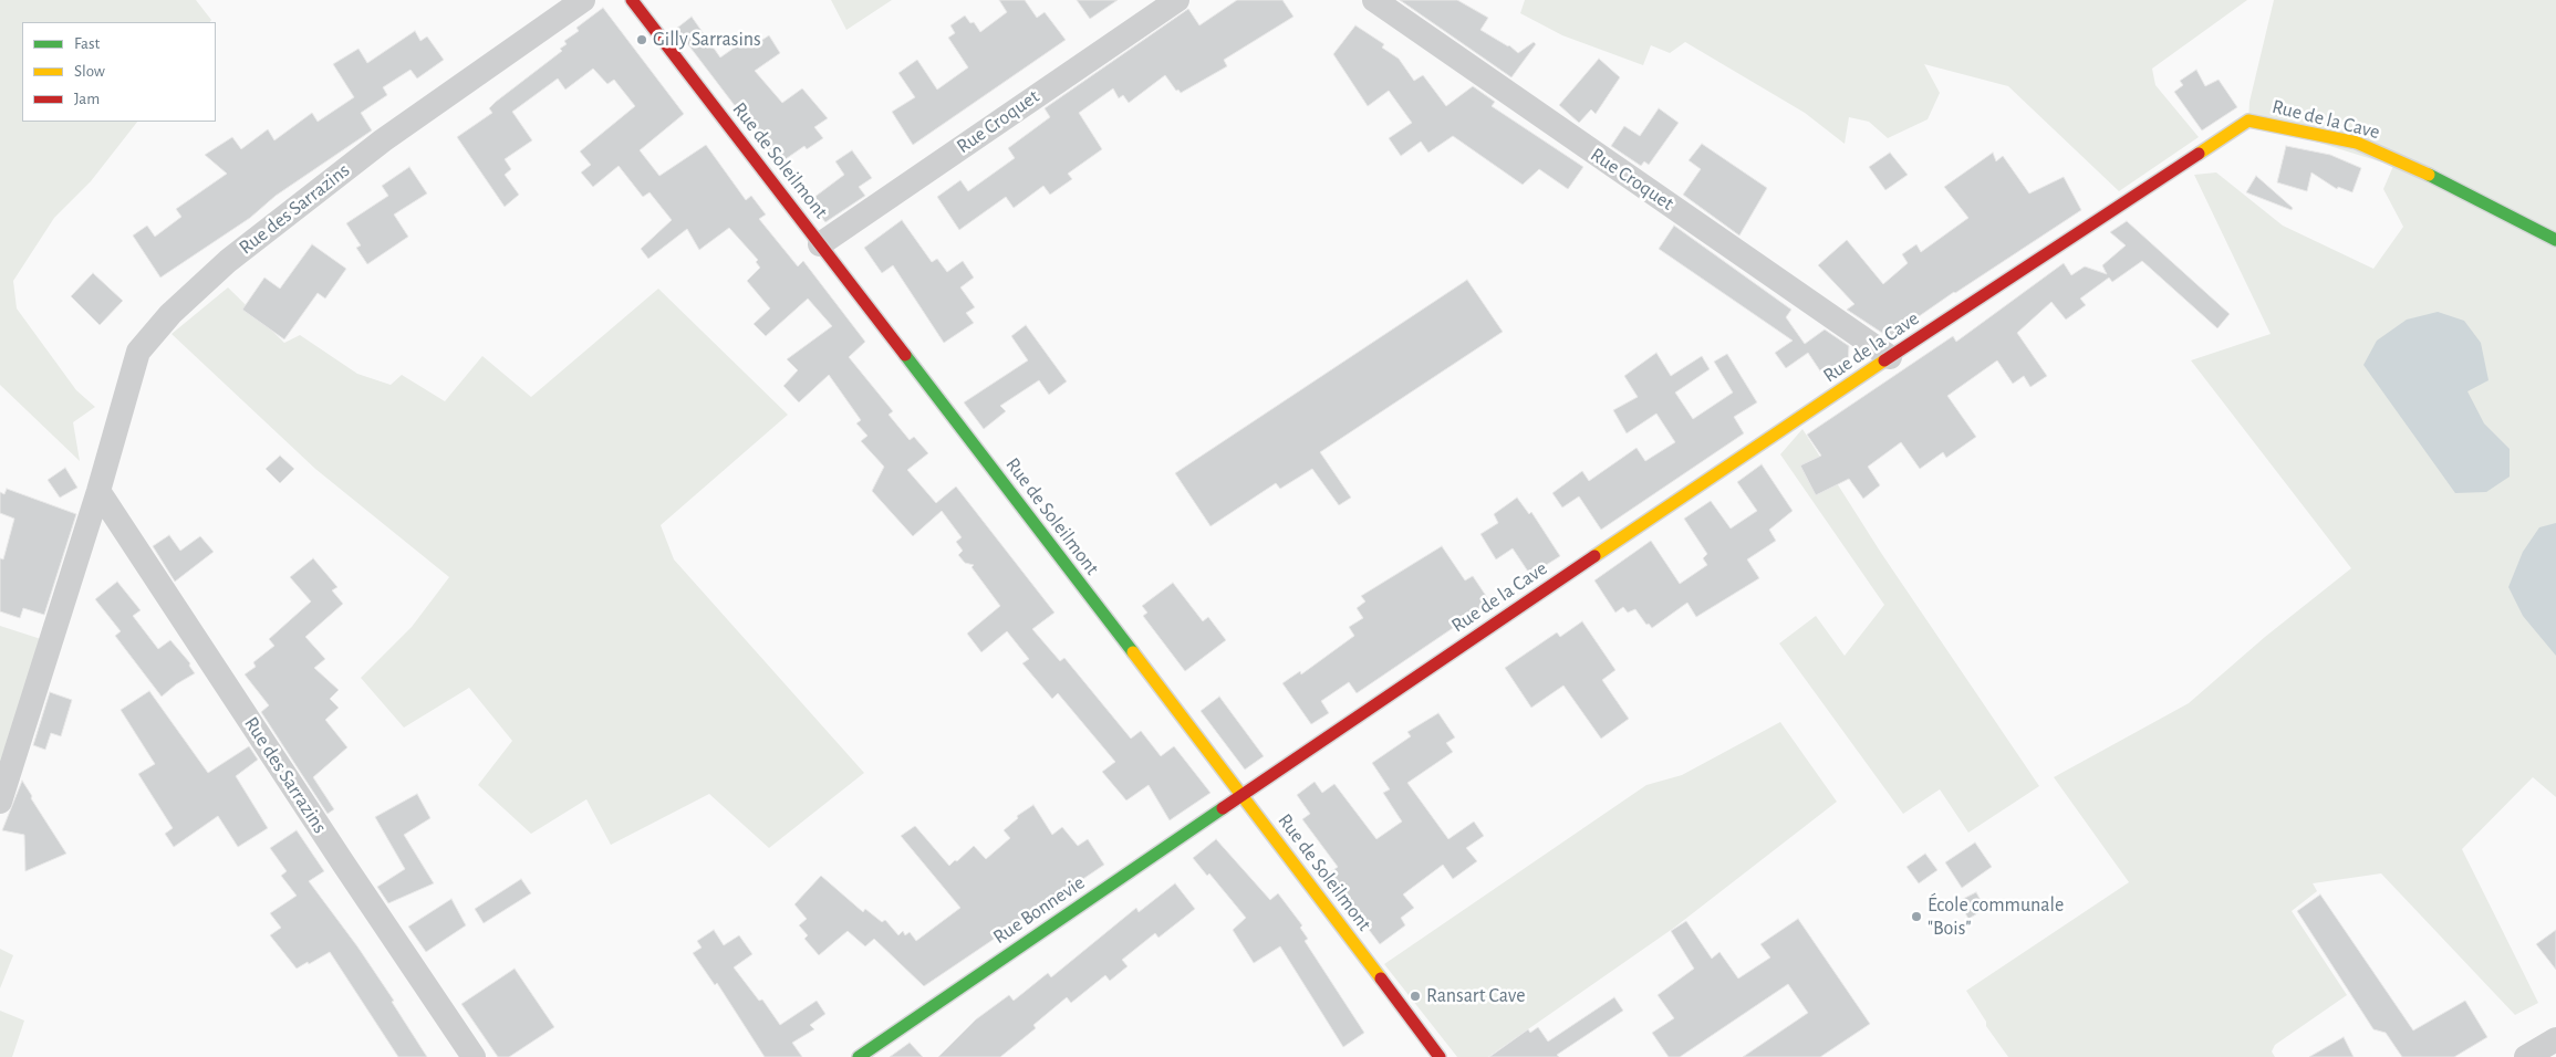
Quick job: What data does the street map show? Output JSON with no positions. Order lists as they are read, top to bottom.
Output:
{
  "streets": {
    "street": [
      "Rue de la Cave",
      "Rue Croquet",
      "Rue de Soleilmont",
      "Rue des Sarrazins",
      "Rue Bonnevie"
    ]
  },
  "crossings": [
    ["Rue de la Cave", "Rue Croquet"],
    ["Rue de la Cave", "Rue de Soleilmont"],
    ["Rue de la Cave", "Rue Bonnevie"],
    ["Rue Croquet", "Rue de Soleilmont"],
    ["Rue de Soleilmont", "Rue Bonnevie"]
  ],
  "places": ["Gilly Sarrasins", "École communale \"Bois\"", "Ransart Cave"],
  "legend": ["Fast", "Slow", "Jam"]
}
